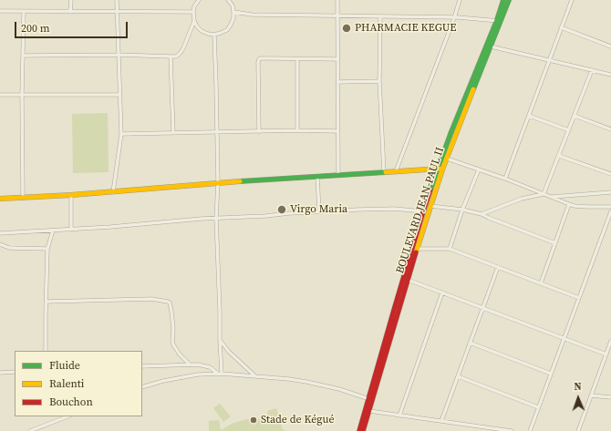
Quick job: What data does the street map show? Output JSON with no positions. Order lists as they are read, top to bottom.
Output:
{
  "streets": {
    "main road": ["BOULEVARD JEAN-PAUL II"]
  },
  "places": ["PHARMACIE KEGUE", "Virgo Maria", "Stade de Kégué"],
  "legend": ["Fluide", "Ralenti", "Bouchon"],
  "scale_bar": "200 m",
  "north": "top"
}
